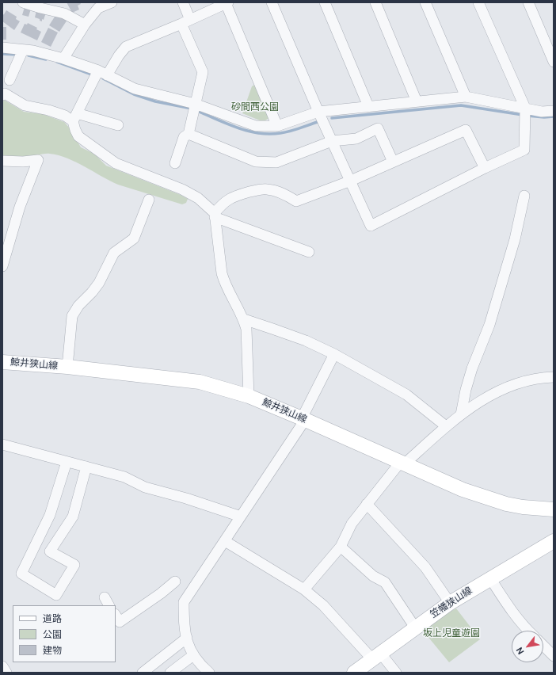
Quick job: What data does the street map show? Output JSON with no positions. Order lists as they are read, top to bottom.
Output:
{
  "streets": {
    "main road": ["鯨井狭山線", "笠幡狭山線"]
  },
  "parks": ["砂間西公園", "坂上児童遊園"],
  "legend": ["道路", "公園", "建物"],
  "north": "bottom left"
}
